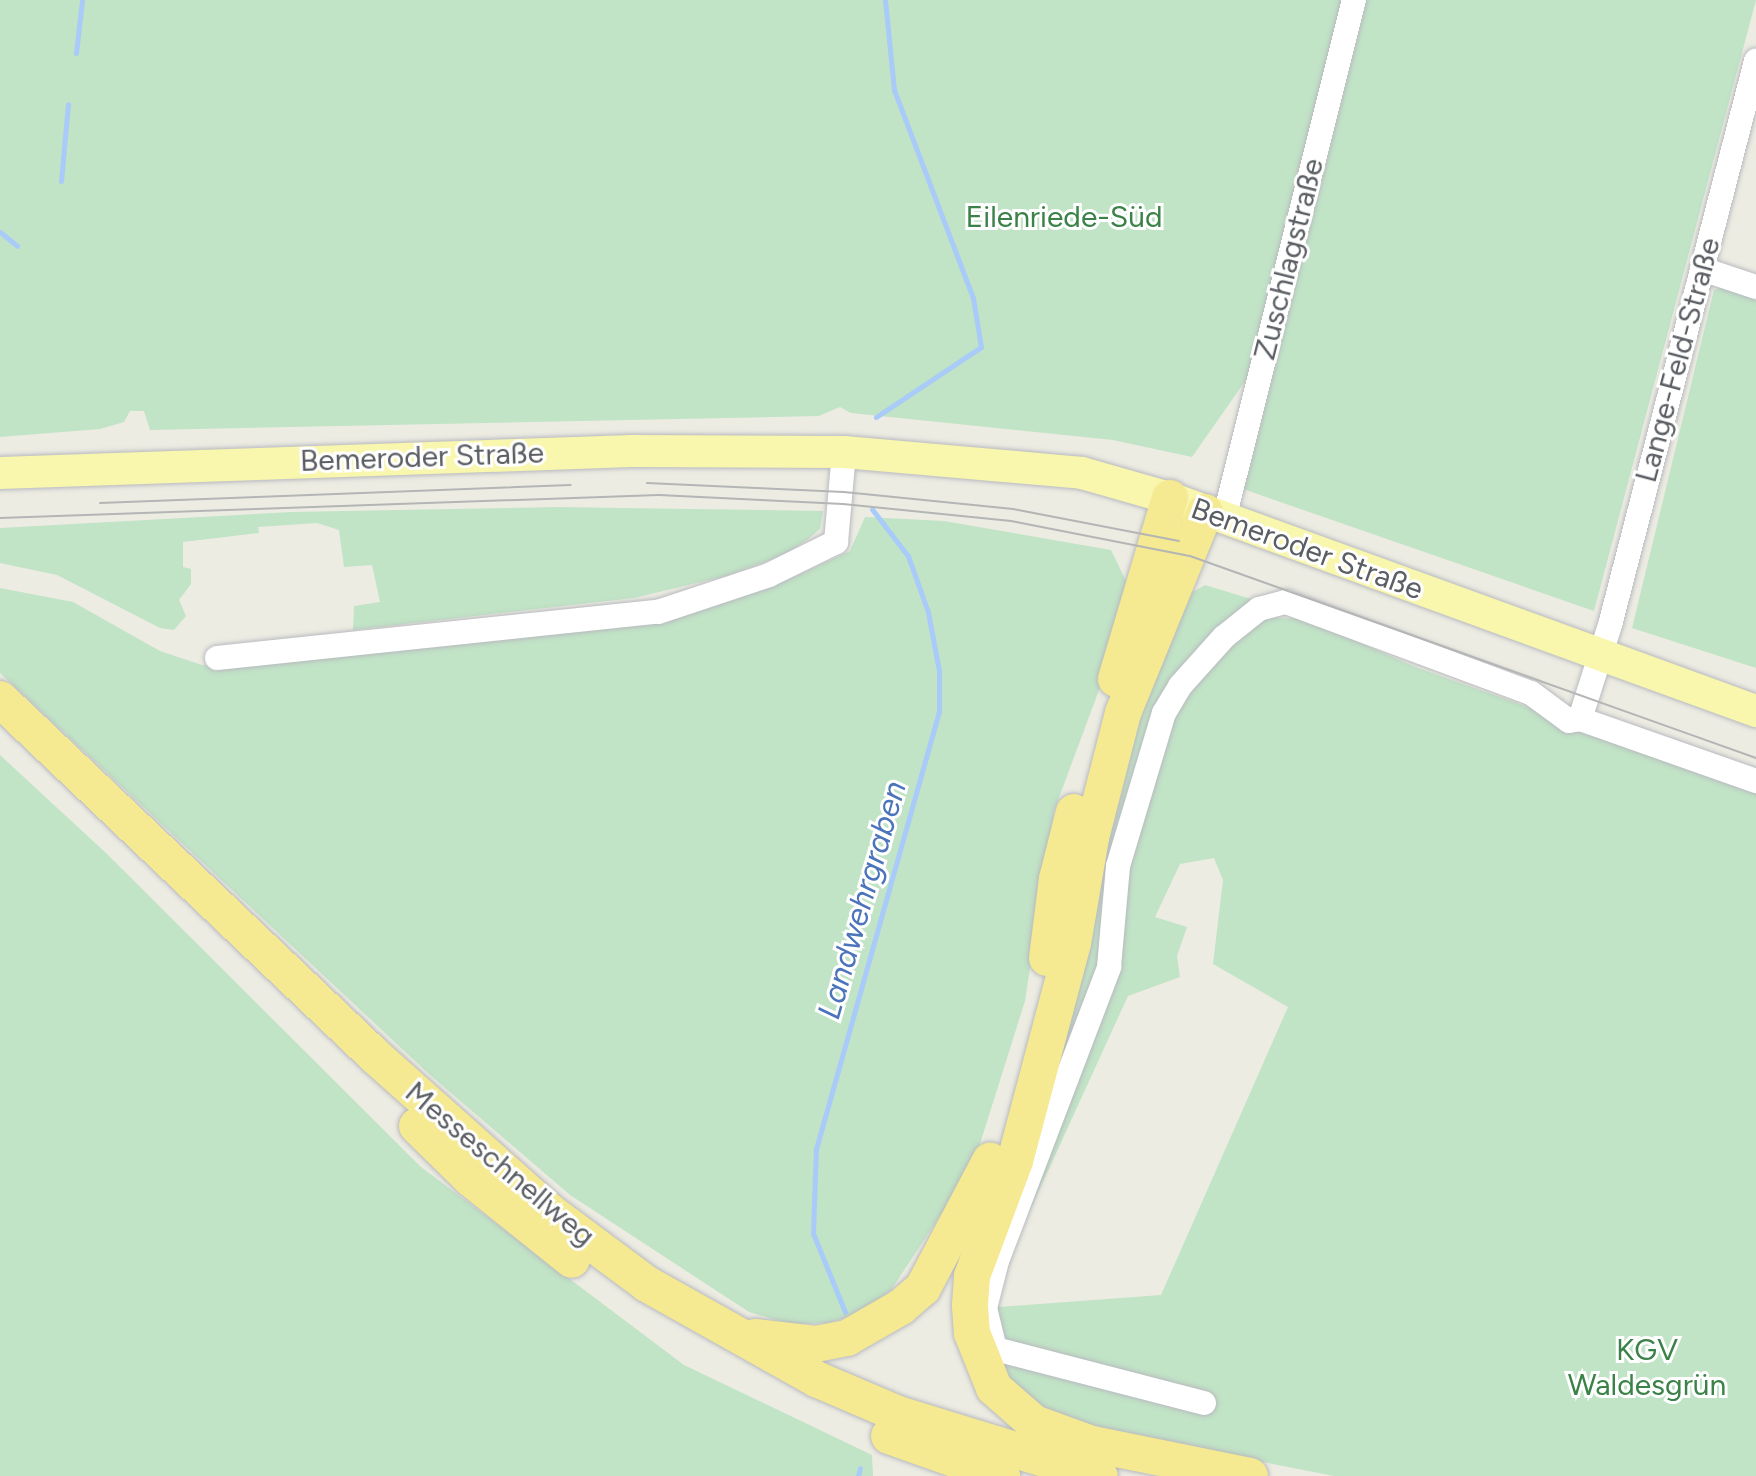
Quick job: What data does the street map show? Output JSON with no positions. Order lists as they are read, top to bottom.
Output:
{
  "streets": {
    "highway": ["Messeschnellweg"],
    "main road": ["Bemeroder Straße"],
    "street": ["Zuschlagstraße", "Lange-Feld-Straße"]
  },
  "crossings": [
    ["Zuschlagstraße", "Bemeroder Straße"],
    ["Lange-Feld-Straße", "Bemeroder Straße"]
  ],
  "water": ["Landwehrgraben"],
  "parks": ["Eilenriede-Süd", "KGV Waldesgrün"]
}
